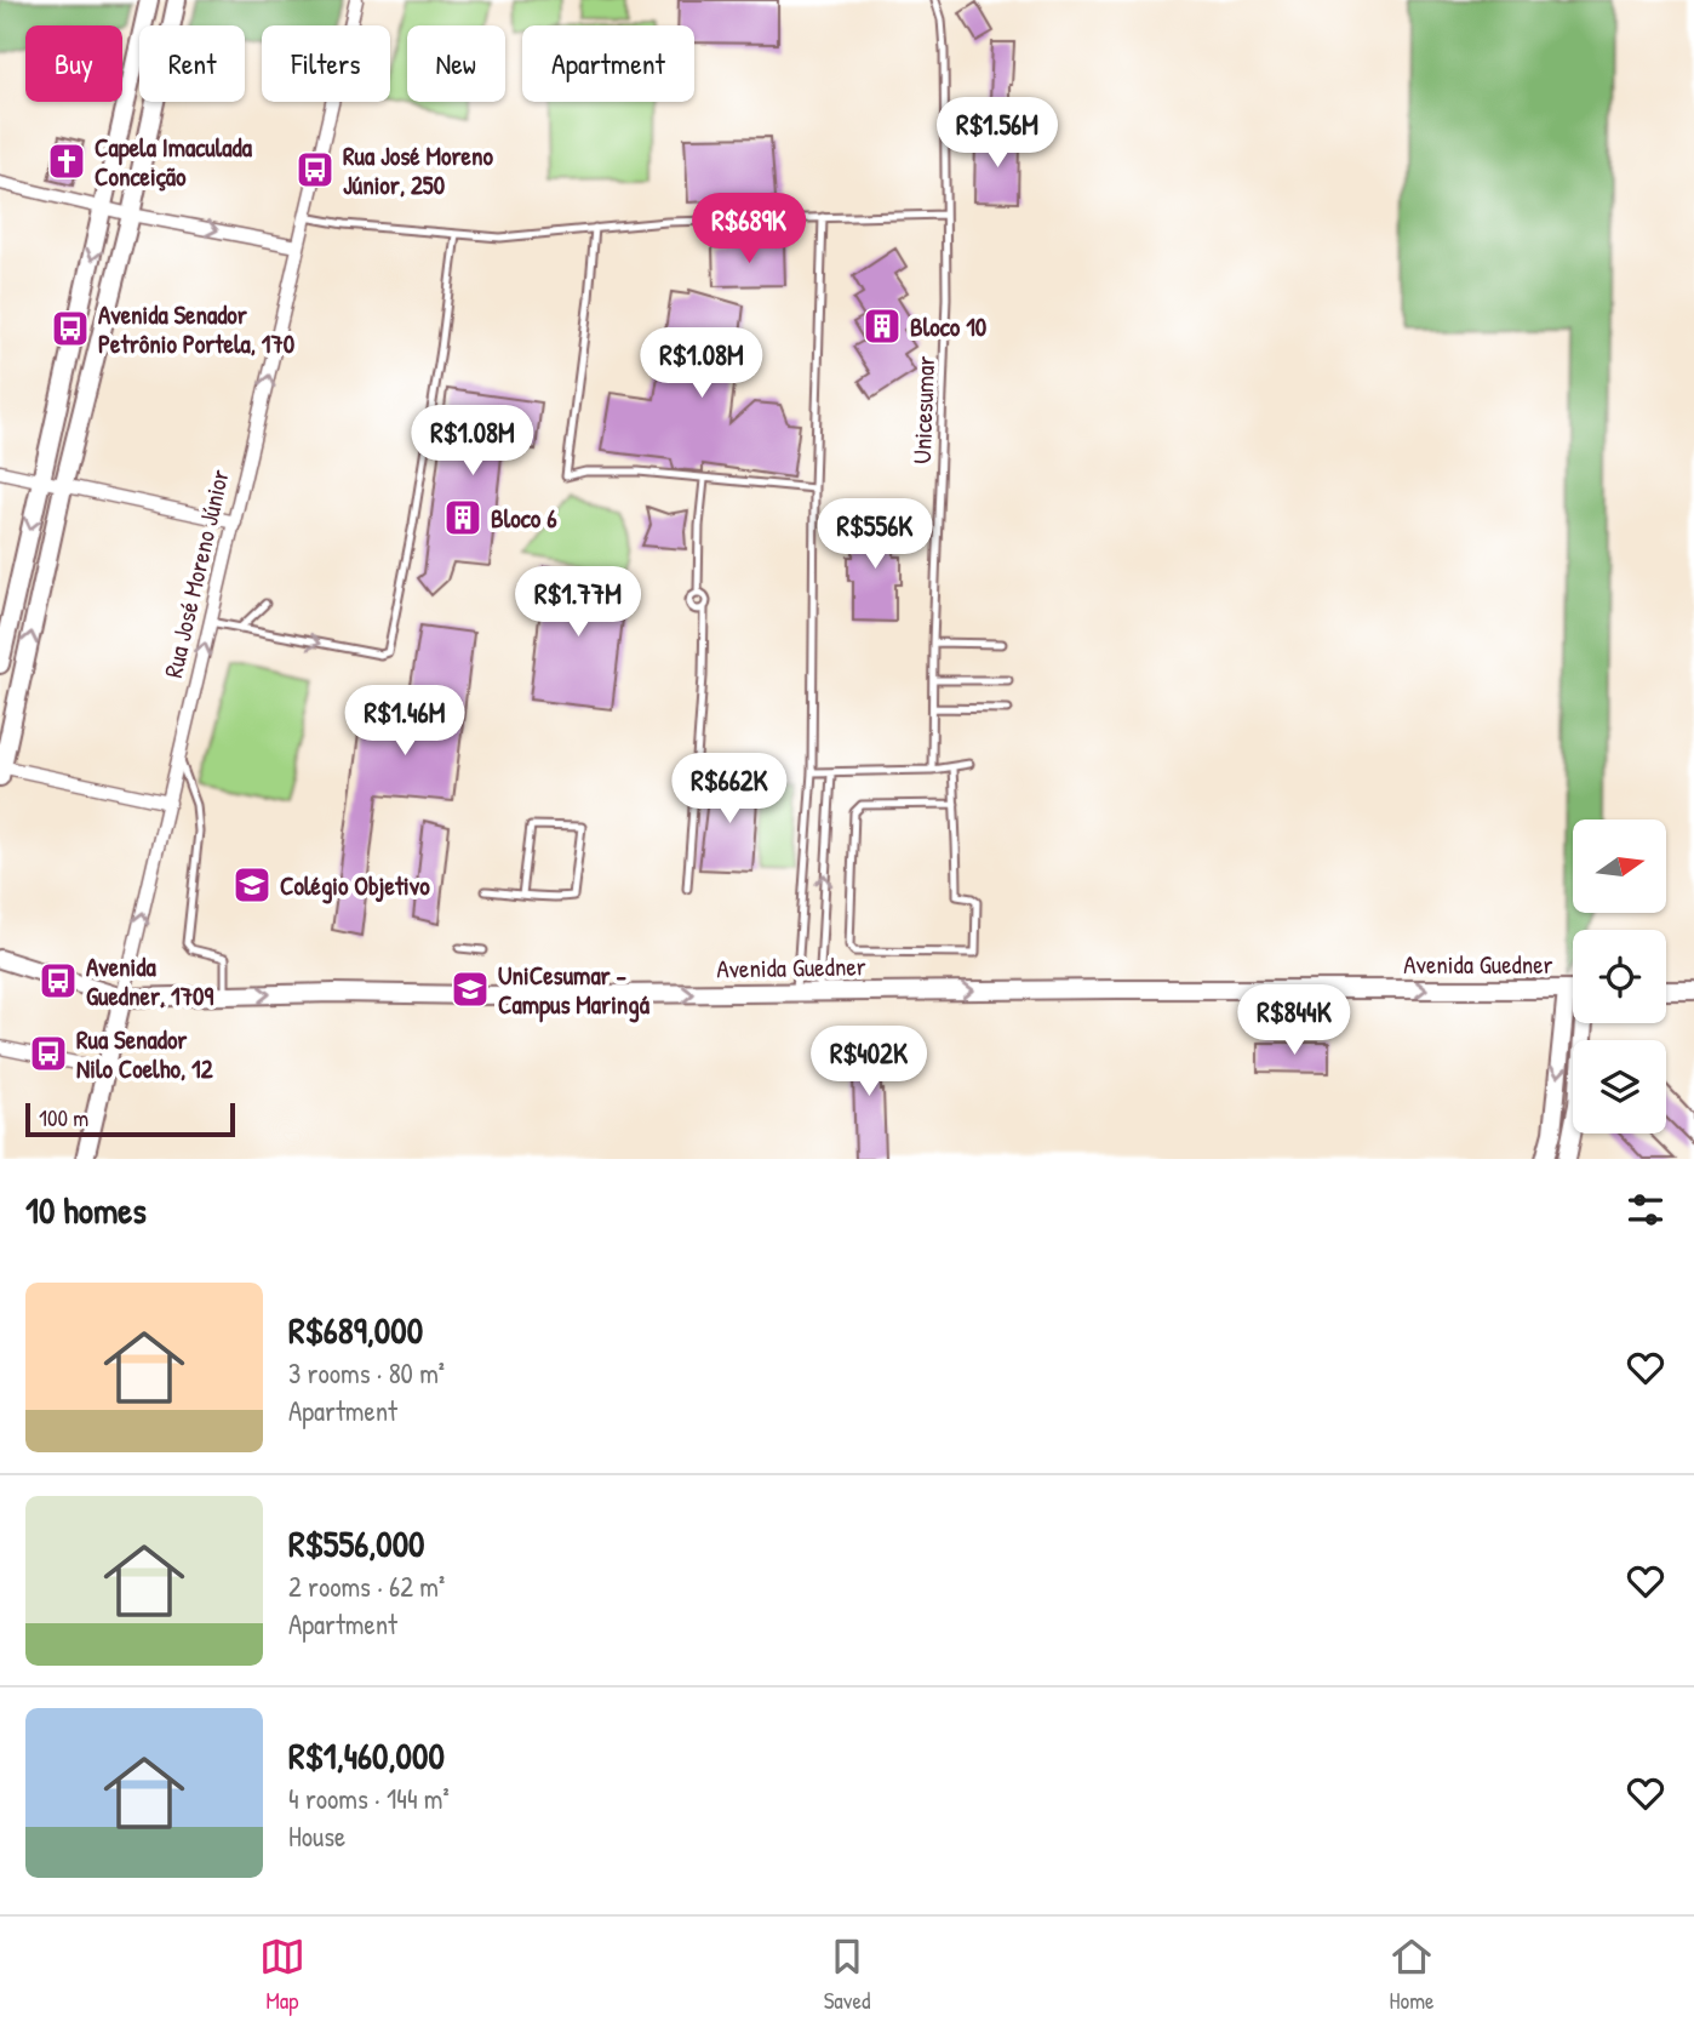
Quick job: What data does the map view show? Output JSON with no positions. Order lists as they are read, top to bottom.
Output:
{
  "streets": {
    "street": ["Rua José Moreno Júnior", "Avenida Guedner"],
    "lane": ["Unicesumar"]
  },
  "crossings": [
    ["Rua José Moreno Júnior", "Avenida Guedner"]
  ],
  "one_way": ["Rua José Moreno Júnior", "Avenida Guedner"],
  "places": {
    "church": ["Capela Imaculada Conceição"],
    "bus stop": [
      "Rua José Moreno Júnior, 250",
      "Avenida Senador Petrônio Portela, 170",
      "Avenida Guedner, 1709",
      "Rua Senador Nilo Coelho, 12"
    ],
    "building": ["Bloco 10", "Bloco 6"],
    "school or university": ["Colégio Objetivo", "UniCesumar - Campus Maringá"]
  },
  "scale_bar": "100 m",
  "north": "right",
  "page": {
    "chip": [
      "Buy",
      "Rent",
      "Filters",
      "New",
      "Apartment"
    ],
    "price": [
      "R$1.56M",
      "R$689K",
      "R$1.08M",
      "R$1.08M",
      "R$556K",
      "R$1.77M",
      "R$1.46M",
      "R$662K",
      "R$844K",
      "R$402K"
    ],
    "scale": "100 m",
    "heading": "10 homes",
    "list": [
      {
        "name": "R$689,000",
        "note": "3 rooms · 80 m² · Apartment"
      },
      {
        "name": "R$556,000",
        "note": "2 rooms · 62 m² · Apartment"
      },
      {
        "name": "R$1,460,000",
        "note": "4 rooms · 144 m² · House"
      }
    ],
    "tabs": ["Map", "Saved", "Home"]
  }
}
